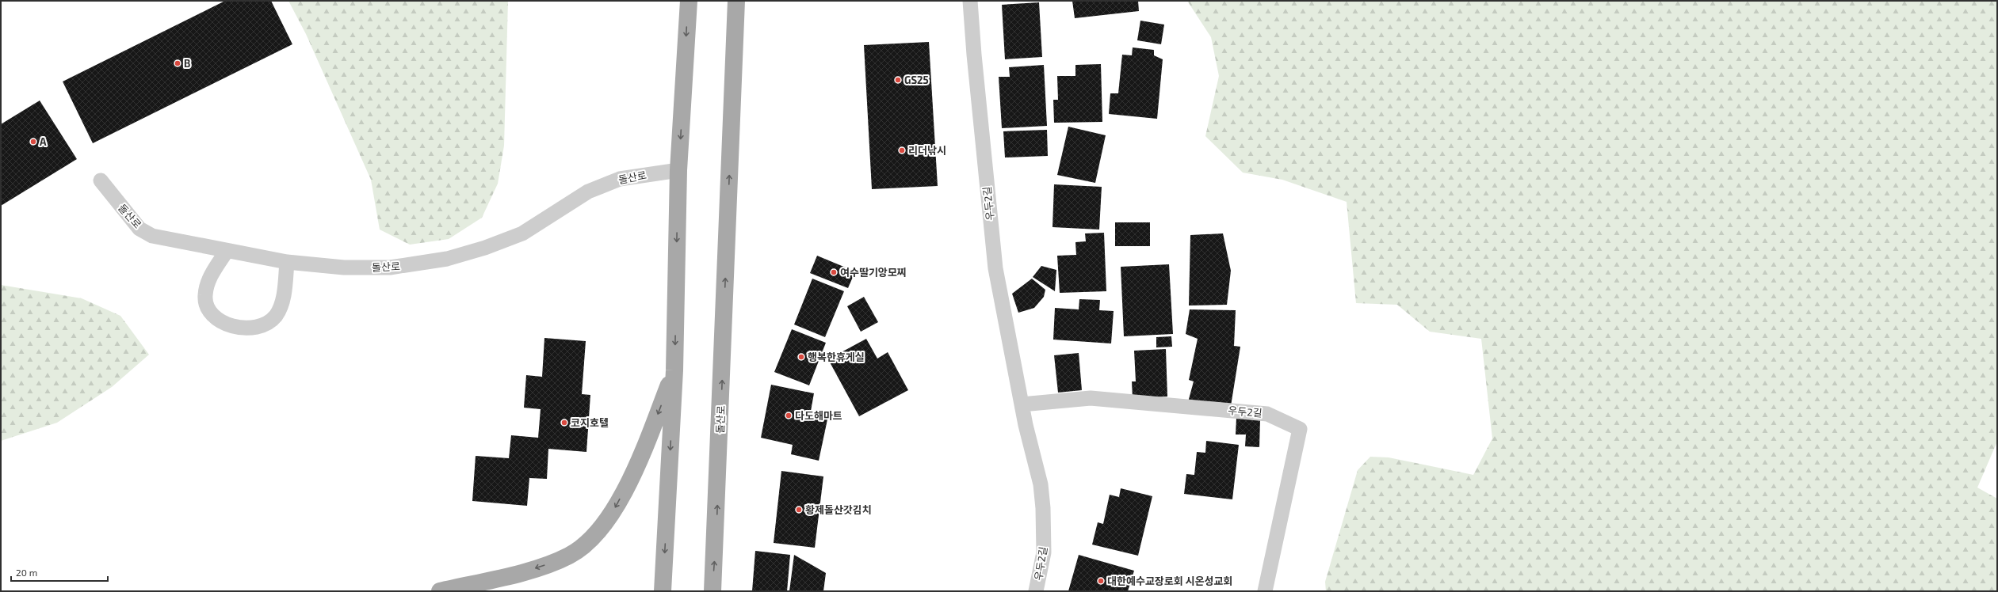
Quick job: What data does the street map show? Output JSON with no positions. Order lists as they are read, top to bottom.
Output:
{
  "streets": {
    "main road": ["돌산로"],
    "lane": ["우두2길"]
  },
  "one_way": ["돌산로"],
  "places": [
    "B",
    "GS25",
    "A",
    "리더낚시",
    "여수딸기앙모찌",
    "행복한휴게실",
    "다도해마트",
    "코지호텔",
    "황제돌산갓김치",
    "대한예수교장로회 시온성교회"
  ],
  "scale_bar": "20 m"
}
